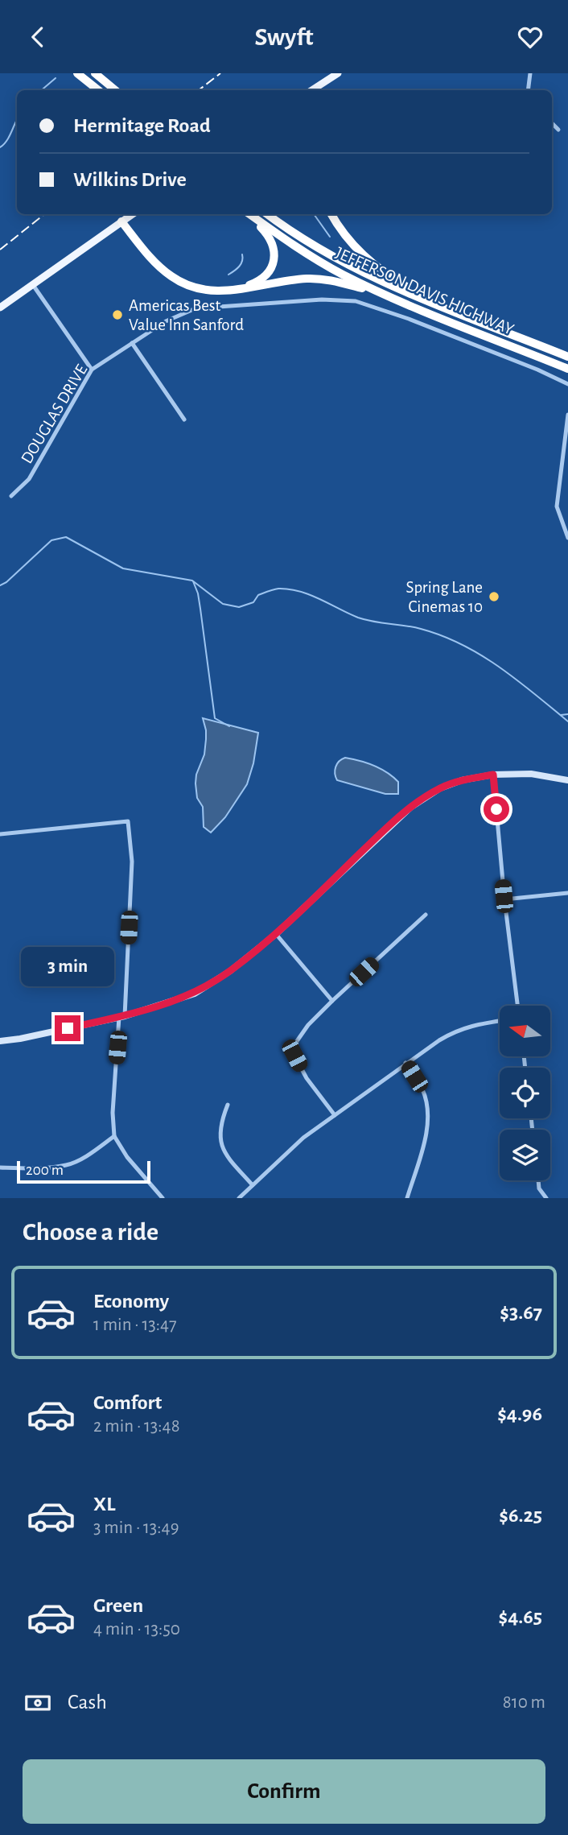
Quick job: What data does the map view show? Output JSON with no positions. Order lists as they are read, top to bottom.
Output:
{
  "streets": {
    "highway": ["JEFFERSON DAVIS HIGHWAY"],
    "street": ["DOUGLAS DRIVE"]
  },
  "places": ["Americas Best Value Inn Sanford", "Spring Lane Cinemas 10"],
  "scale_bar": "200 m",
  "north": "left",
  "page": {
    "header": "Swyft",
    "banner": ["Hermitage Road", "Wilkins Drive"],
    "bubble": "3 min",
    "scale": "200 m",
    "heading": "Choose a ride",
    "list": [
      {
        "name": "Economy",
        "note": "1 min · 13:47",
        "value": "$3.67"
      },
      {
        "name": "Comfort",
        "note": "2 min · 13:48",
        "value": "$4.96"
      },
      {
        "name": "XL",
        "note": "3 min · 13:49",
        "value": "$6.25"
      },
      {
        "name": "Green",
        "note": "4 min · 13:50",
        "value": "$4.65"
      }
    ],
    "pay": ["Cash", "810 m"],
    "buttons": "Confirm"
  }
}
